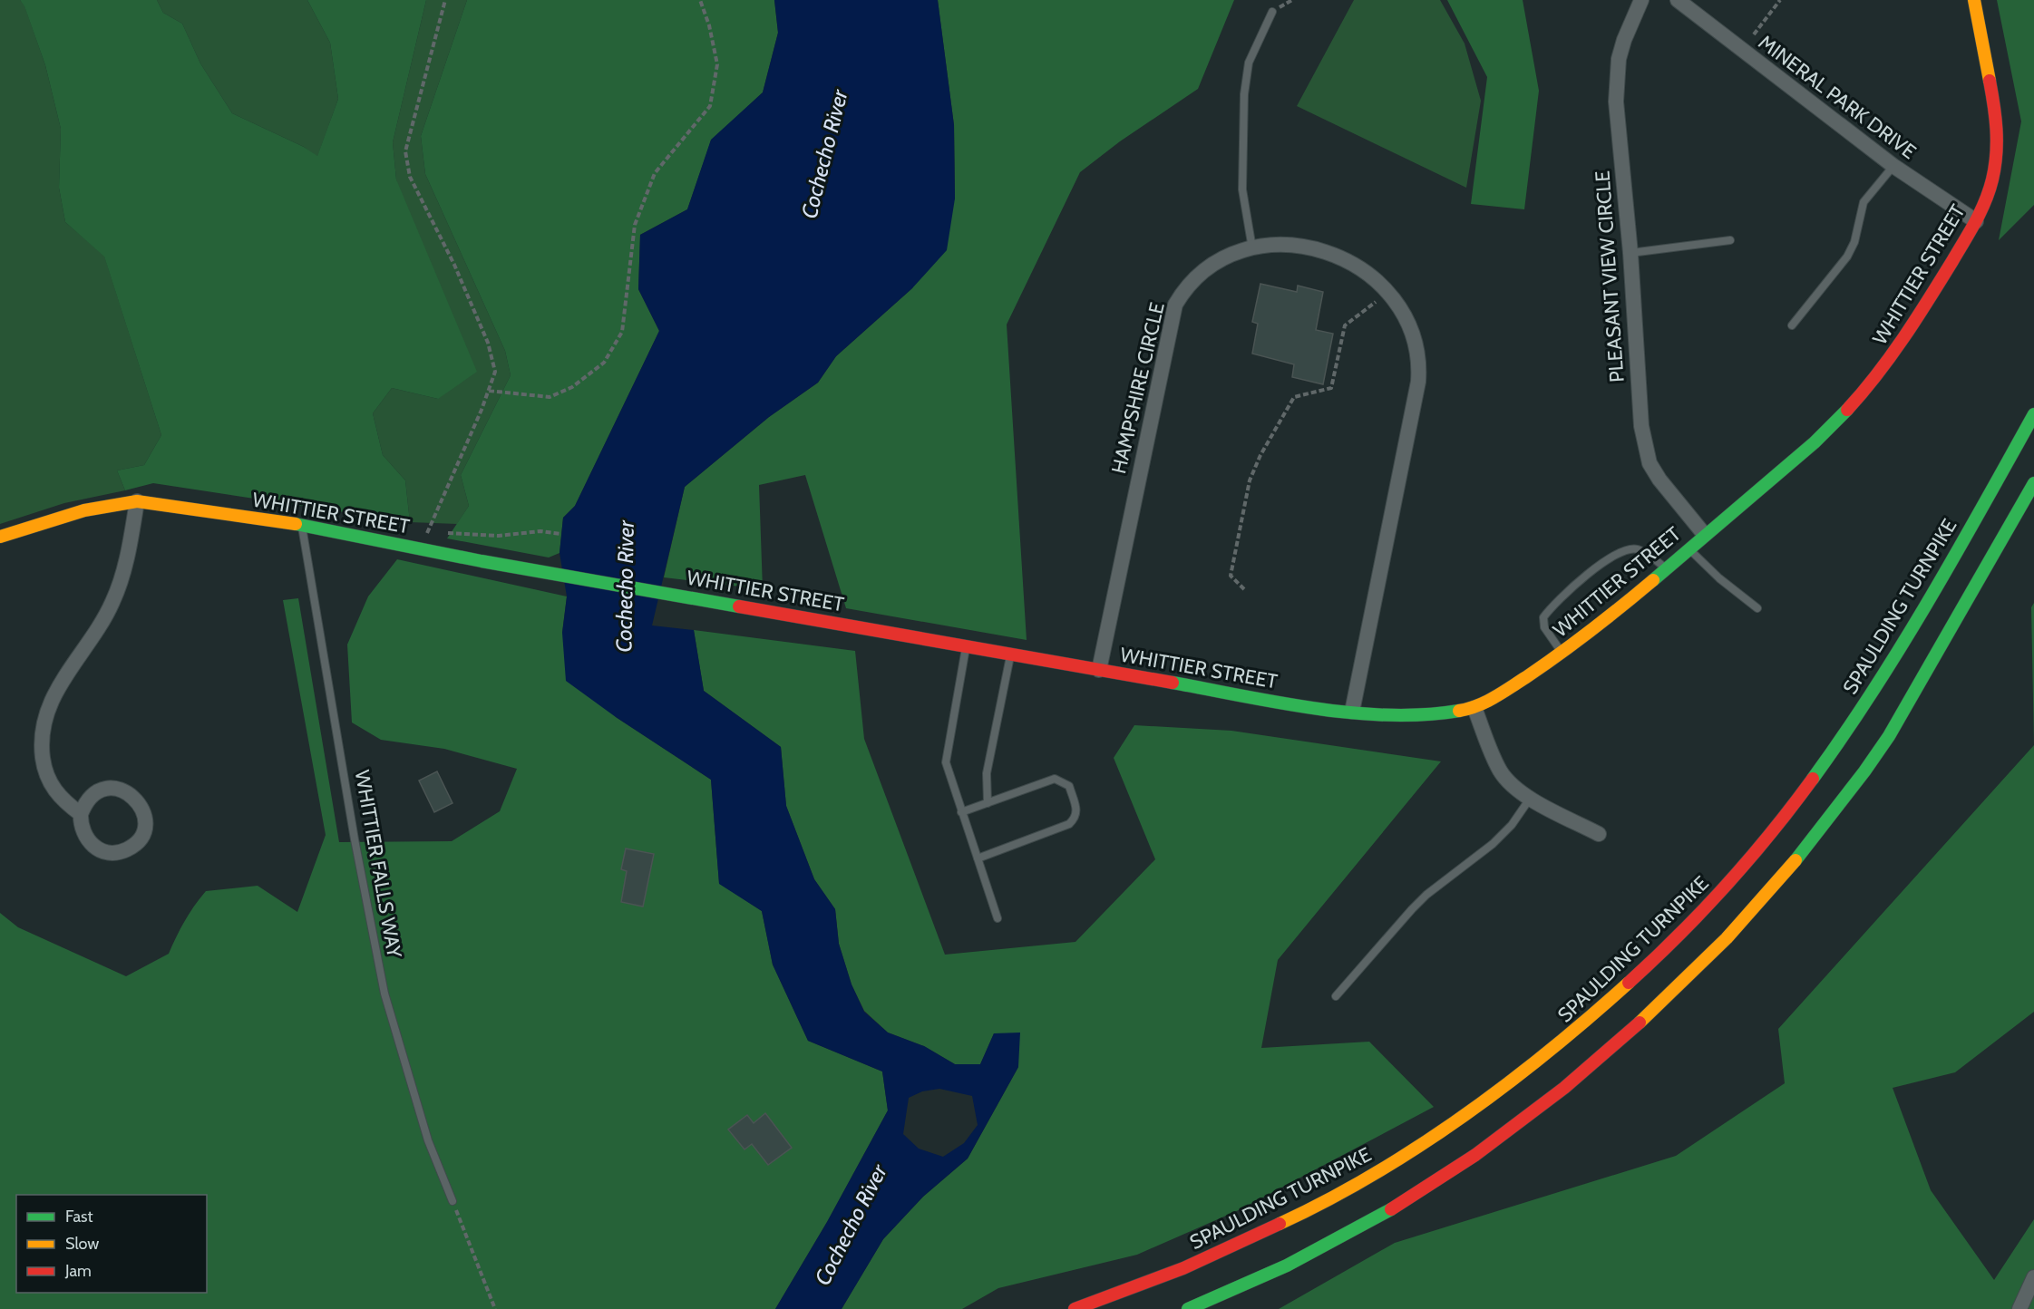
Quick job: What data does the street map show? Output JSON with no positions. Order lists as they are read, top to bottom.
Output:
{
  "streets": {
    "main road": ["WHITTIER STREET", "SPAULDING TURNPIKE"],
    "street": ["MINERAL PARK DRIVE", "PLEASANT VIEW CIRCLE", "HAMPSHIRE CIRCLE"],
    "lane": ["WHITTIER FALLS WAY"]
  },
  "crossings": [
    ["MINERAL PARK DRIVE", "WHITTIER STREET"],
    ["WHITTIER STREET", "PLEASANT VIEW CIRCLE"],
    ["WHITTIER STREET", "HAMPSHIRE CIRCLE"],
    ["WHITTIER STREET", "WHITTIER FALLS WAY"]
  ],
  "water": ["Cochecho River"],
  "legend": ["Fast", "Slow", "Jam"]
}
